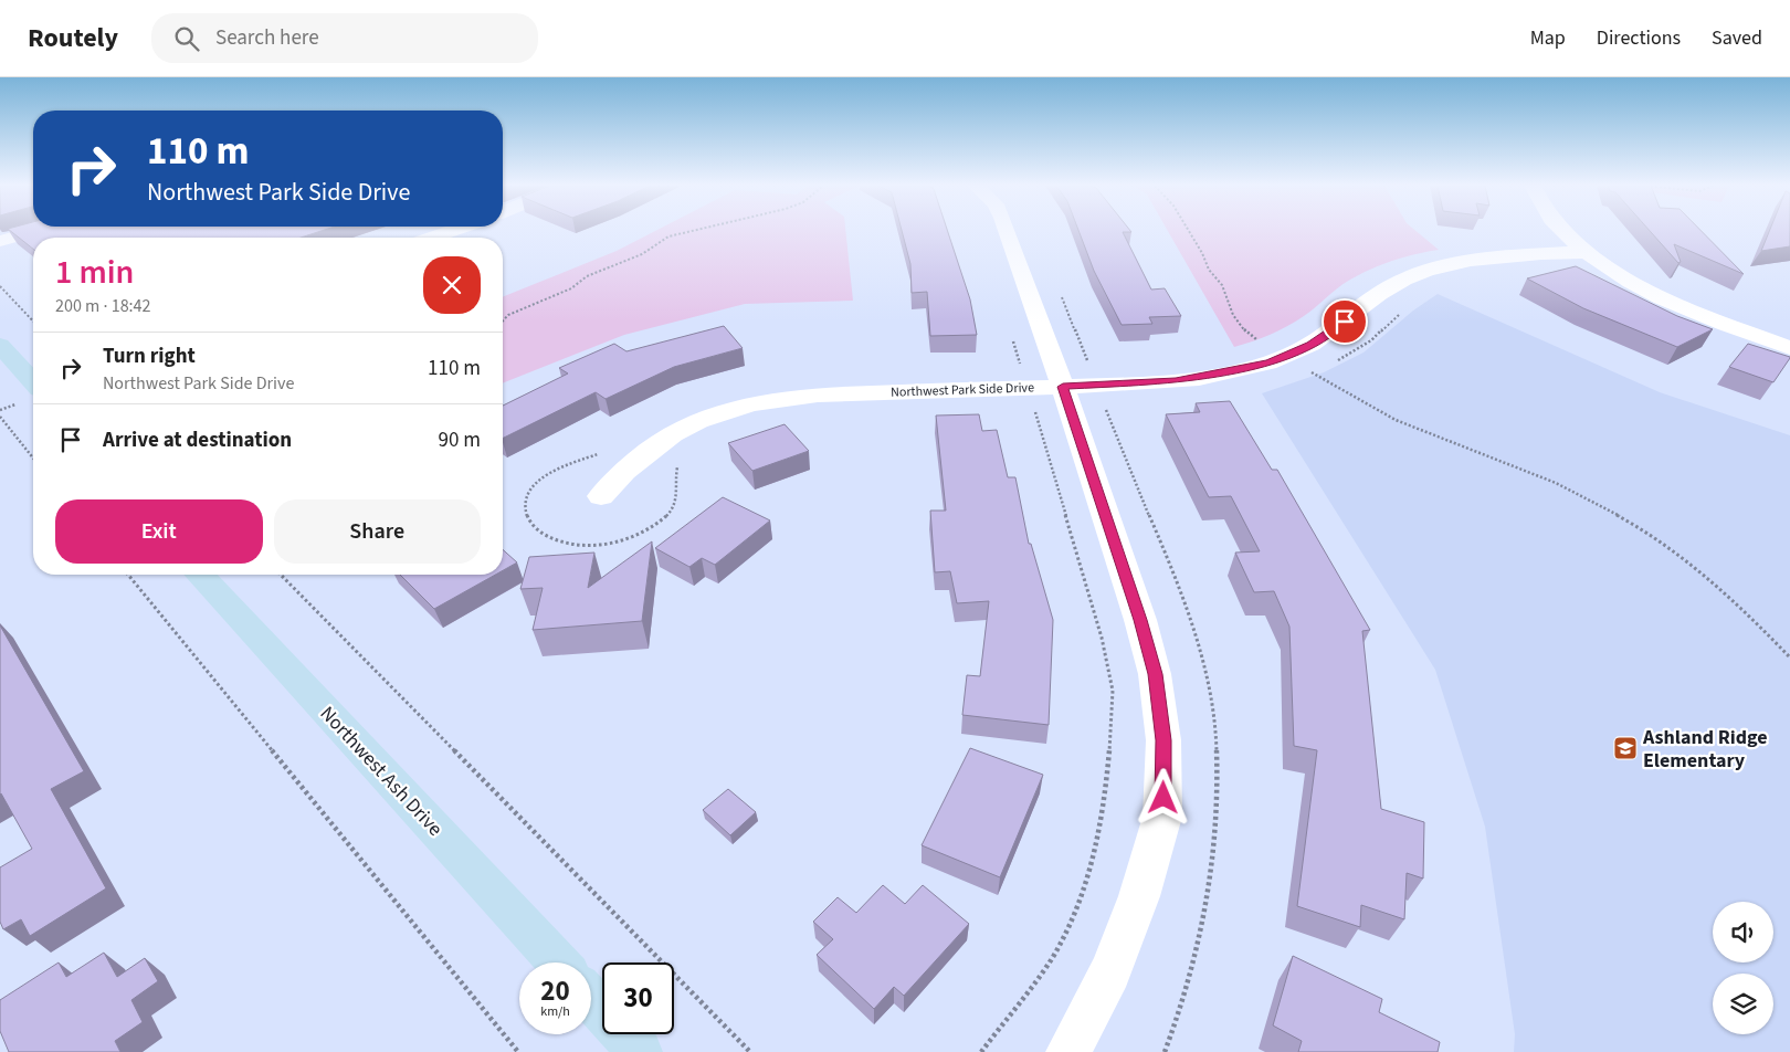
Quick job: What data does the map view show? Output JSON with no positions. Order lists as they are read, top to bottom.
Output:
{
  "streets": {
    "street": ["Northwest Park Side Drive", "Northwest Ash Drive"]
  },
  "places": {
    "school or university": ["Ashland Ridge Elementary"]
  },
  "page": {
    "header": "Routely",
    "search": "Search here",
    "nav": ["Map", "Directions", "Saved"],
    "turn": ["110 m", "Northwest Park Side Drive"],
    "heading": ["1 min", "200 m · 18:42"],
    "list": [
      {
        "name": "Turn right",
        "note": "Northwest Park Side Drive",
        "value": "110 m"
      },
      {
        "name": "Arrive at destination",
        "value": "90 m"
      }
    ],
    "buttons": ["Exit", "Share"],
    "speed": "20 km/h",
    "limit": "30"
  }
}
